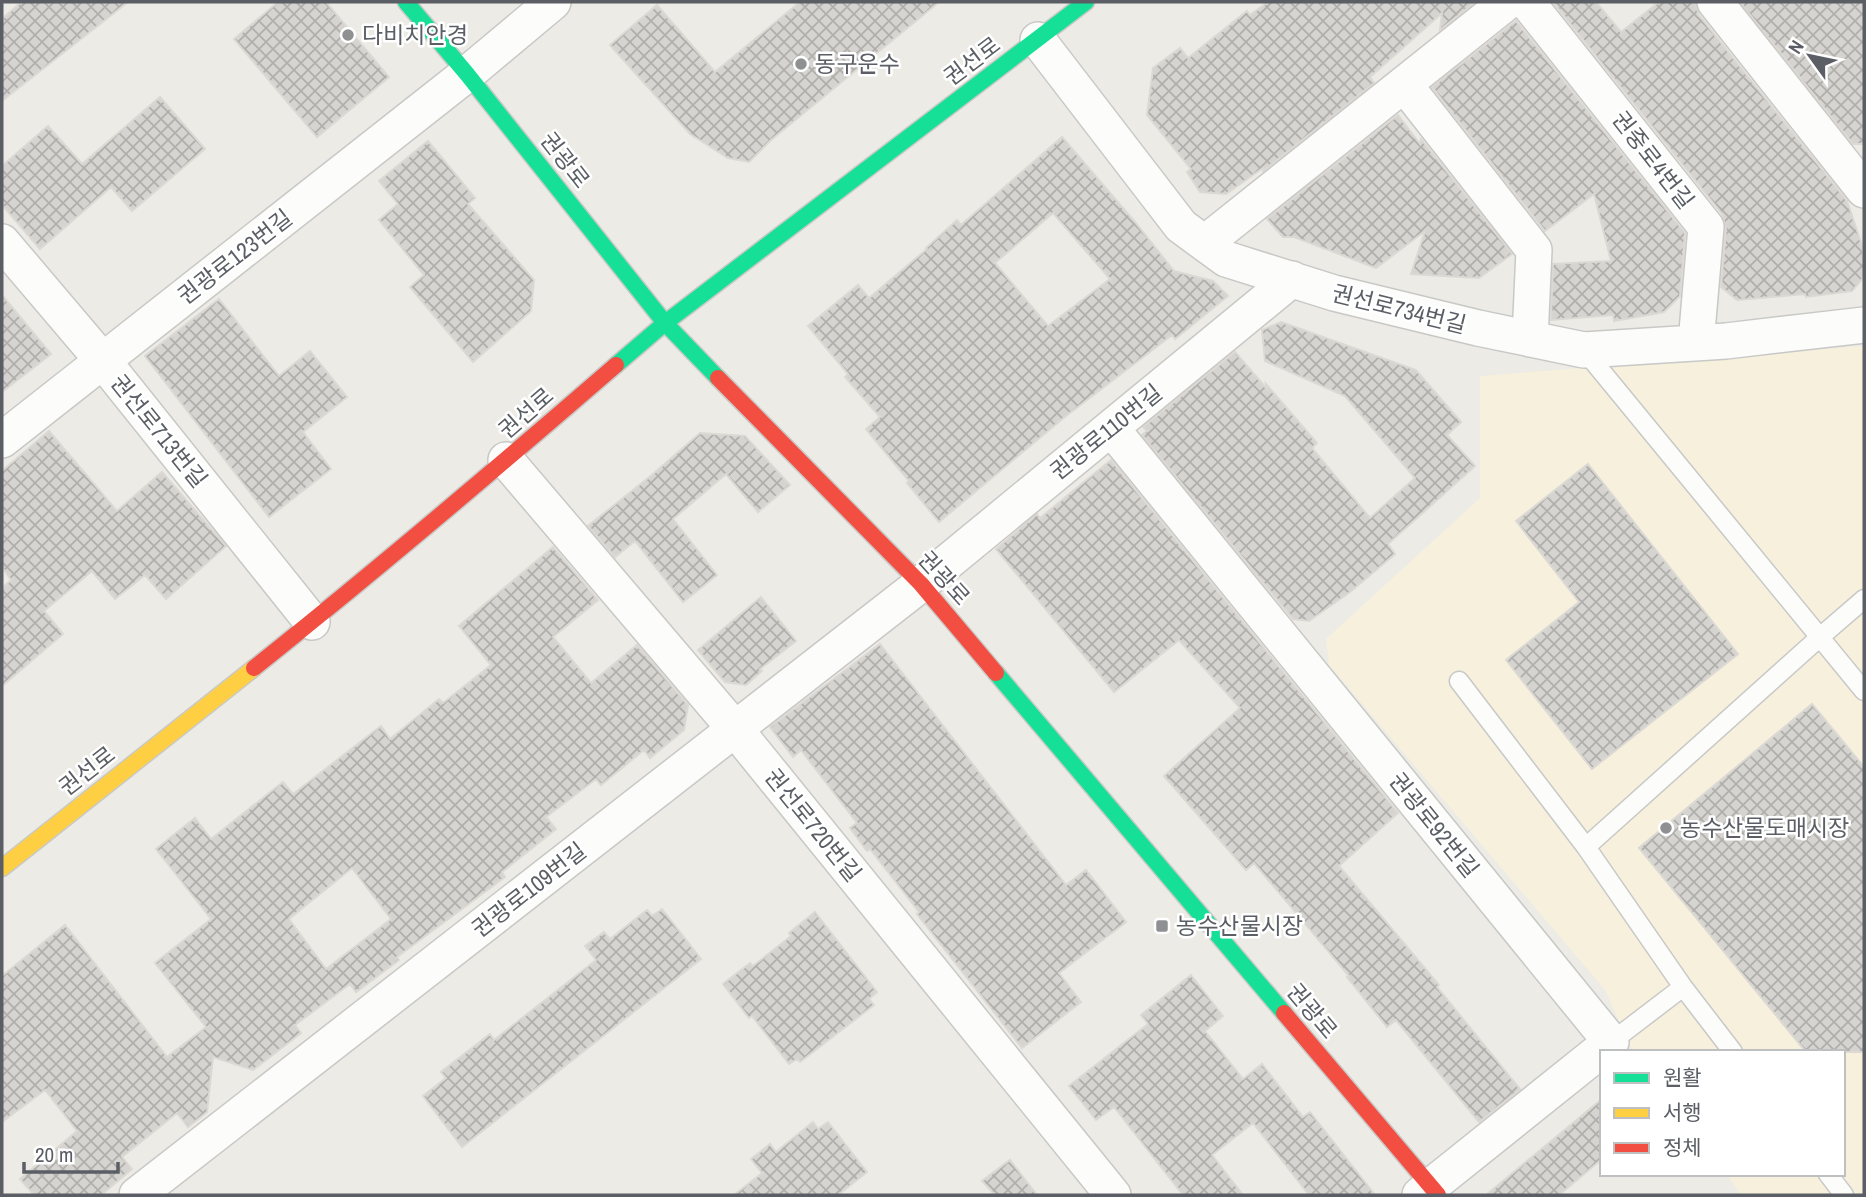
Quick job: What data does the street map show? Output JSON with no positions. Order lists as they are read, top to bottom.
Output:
{
  "streets": {
    "street": [
      "권선로",
      "권광로",
      "권중로4번길",
      "권광로123번길",
      "권선로734번길",
      "권선로713번길",
      "권광로110번길",
      "권선로720번길",
      "권광로92번길",
      "권광로109번길"
    ]
  },
  "crossings": [
    ["권선로", "권광로"],
    ["권선로", "권선로734번길"],
    ["권선로", "권선로713번길"],
    ["권선로", "권선로720번길"],
    ["권광로", "권광로123번길"],
    ["권광로", "권광로110번길"],
    ["권광로", "권광로109번길"],
    ["권중로4번길", "권선로734번길"],
    ["권광로123번길", "권선로713번길"],
    ["권선로734번길", "권광로110번길"],
    ["권광로110번길", "권광로92번길"],
    ["권광로110번길", "권광로109번길"],
    ["권선로720번길", "권광로109번길"]
  ],
  "places": {
    "other": ["다비치안경", "동구운수", "농수산물도매시장"],
    "transit": ["농수산물시장"]
  },
  "legend": ["원활", "서행", "정체"],
  "scale_bar": "20 m",
  "north": "top left"
}
